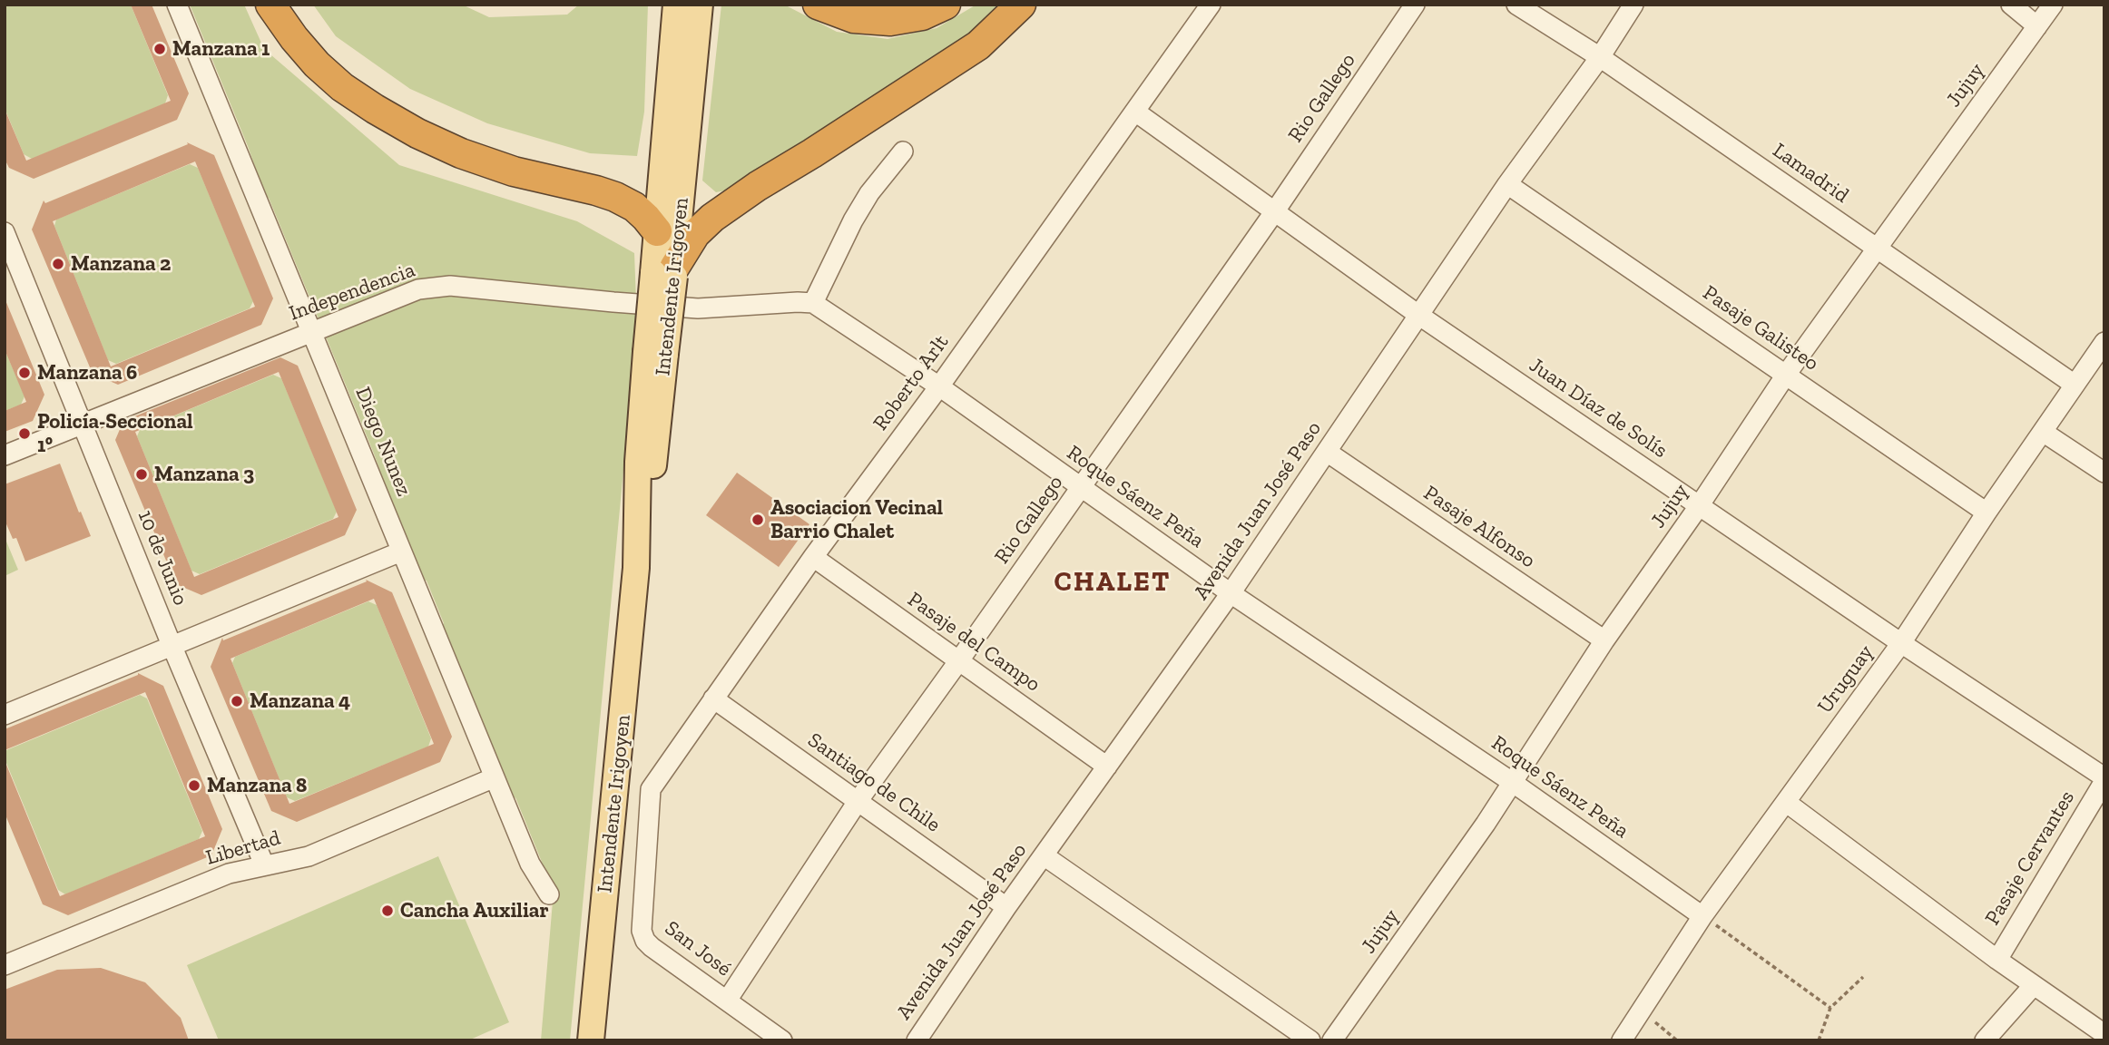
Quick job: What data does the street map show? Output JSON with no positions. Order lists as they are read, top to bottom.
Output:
{
  "streets": {
    "main road": ["Intendente Irigoyen"],
    "street": [
      "Jujuy",
      "Rio Gallego",
      "Lamadrid",
      "Independencia",
      "Pasaje Galisteo",
      "Roberto Arlt",
      "Juan Díaz de Solís",
      "Diego Nunez",
      "Roque Sáenz Peña",
      "Avenida Juan José Paso",
      "Pasaje Alfonso",
      "10 de Junio",
      "Pasaje del Campo",
      "Uruguay",
      "Santiago de Chile",
      "Libertad",
      "Pasaje Cervantes",
      "San José"
    ]
  },
  "crossings": [
    ["Jujuy", "Lamadrid"],
    ["Jujuy", "Pasaje Galisteo"],
    ["Jujuy", "Juan Díaz de Solís"],
    ["Jujuy", "Roque Sáenz Peña"],
    ["Jujuy", "Pasaje Alfonso"],
    ["Rio Gallego", "Juan Díaz de Solís"],
    ["Rio Gallego", "Roque Sáenz Peña"],
    ["Rio Gallego", "Pasaje del Campo"],
    ["Rio Gallego", "Santiago de Chile"],
    ["Rio Gallego", "San José"],
    ["Lamadrid", "Avenida Juan José Paso"],
    ["Lamadrid", "Uruguay"],
    ["Independencia", "Diego Nunez"],
    ["Independencia", "Roque Sáenz Peña"],
    ["Independencia", "10 de Junio"],
    ["Pasaje Galisteo", "Avenida Juan José Paso"],
    ["Pasaje Galisteo", "Uruguay"],
    ["Roberto Arlt", "Juan Díaz de Solís"],
    ["Roberto Arlt", "Roque Sáenz Peña"],
    ["Roberto Arlt", "Pasaje del Campo"],
    ["Roberto Arlt", "Santiago de Chile"],
    ["Roberto Arlt", "San José"],
    ["Juan Díaz de Solís", "Avenida Juan José Paso"],
    ["Juan Díaz de Solís", "Uruguay"],
    ["Juan Díaz de Solís", "Pasaje Cervantes"],
    ["Diego Nunez", "Libertad"],
    ["Roque Sáenz Peña", "Avenida Juan José Paso"],
    ["Roque Sáenz Peña", "Uruguay"],
    ["Avenida Juan José Paso", "Pasaje Alfonso"],
    ["Avenida Juan José Paso", "Pasaje del Campo"],
    ["Avenida Juan José Paso", "Santiago de Chile"],
    ["10 de Junio", "Libertad"]
  ],
  "districts": ["CHALET"],
  "places": [
    "Manzana 1",
    "Manzana 2",
    "Manzana 6",
    "Policía-Seccional 1°",
    "Manzana 3",
    "Asociacion Vecinal Barrio Chalet",
    "Manzana 4",
    "Manzana 8",
    "Cancha Auxiliar"
  ]
}
